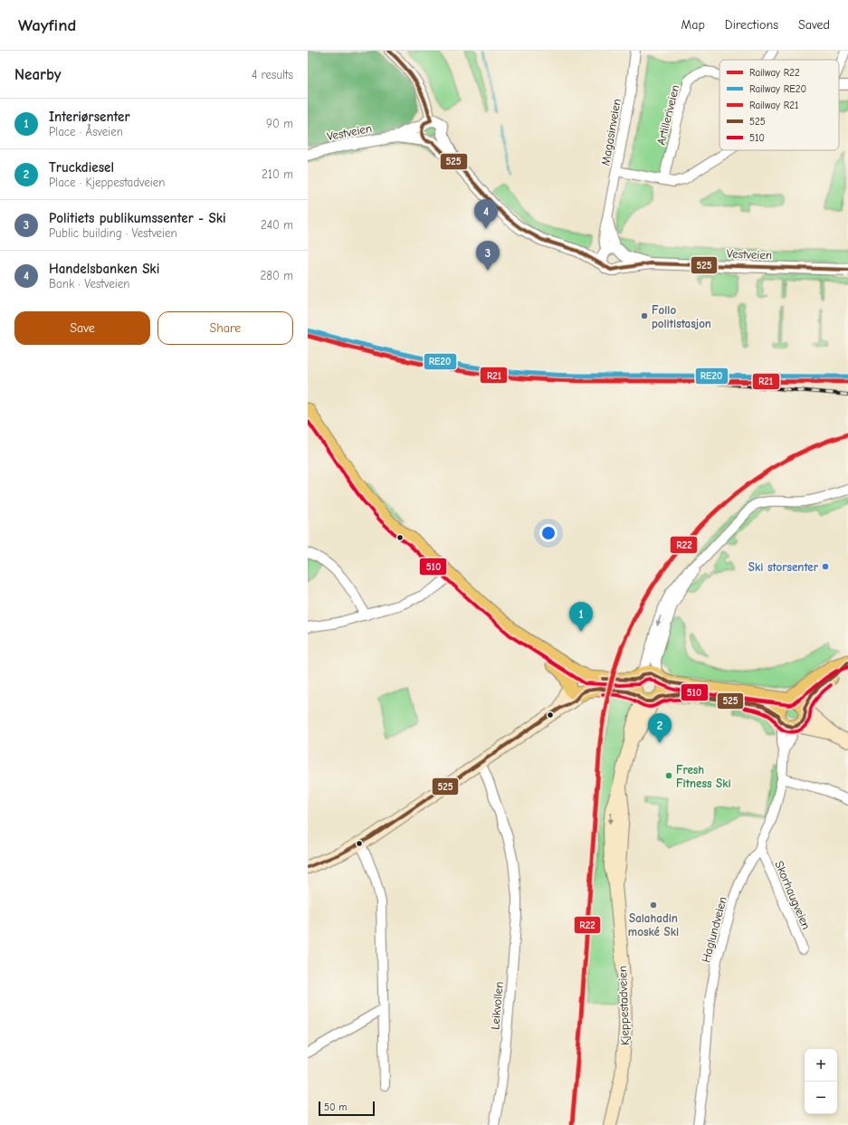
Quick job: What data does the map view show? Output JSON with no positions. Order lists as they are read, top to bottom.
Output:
{
  "streets": {
    "main road": ["Kjeppestadveien"],
    "street": [
      "Artilleriveien",
      "Vestveien",
      "Magasinveien",
      "Skorhaugveien",
      "Haglundveien",
      "Leikvollen"
    ]
  },
  "crossings": [
    ["Vestveien", "Magasinveien"],
    ["Skorhaugveien", "Haglundveien"]
  ],
  "places": [
    "Follo politistasjon",
    "Ski storsenter",
    "Fresh Fitness Ski",
    "Salahadin moské Ski"
  ],
  "lines": [
    "transit line 525",
    "rail line RE20",
    "rail line R21",
    "transit line 510",
    "rail line R22"
  ],
  "legend": [
    "Railway R22",
    "Railway RE20",
    "Railway R21",
    "525",
    "510"
  ],
  "scale_bar": "50 m",
  "page": {
    "header": "Wayfind",
    "nav": ["Map", "Directions", "Saved"],
    "heading": ["Nearby", "4 results"],
    "list": [
      {
        "mark": "1",
        "name": "Interiørsenter",
        "note": "Place · Åsveien",
        "value": "90 m"
      },
      {
        "mark": "2",
        "name": "Truckdiesel",
        "note": "Place · Kjeppestadveien",
        "value": "210 m"
      },
      {
        "mark": "3",
        "name": "Politiets publikumssenter - Ski",
        "note": "Public building · Vestveien",
        "value": "240 m"
      },
      {
        "mark": "4",
        "name": "Handelsbanken Ski",
        "note": "Bank · Vestveien",
        "value": "280 m"
      }
    ],
    "pins": [
      "4",
      "3",
      "1",
      "2"
    ],
    "buttons": ["Save", "Share"],
    "map_buttons": ["+", "−"],
    "scale": "50 m"
  }
}
